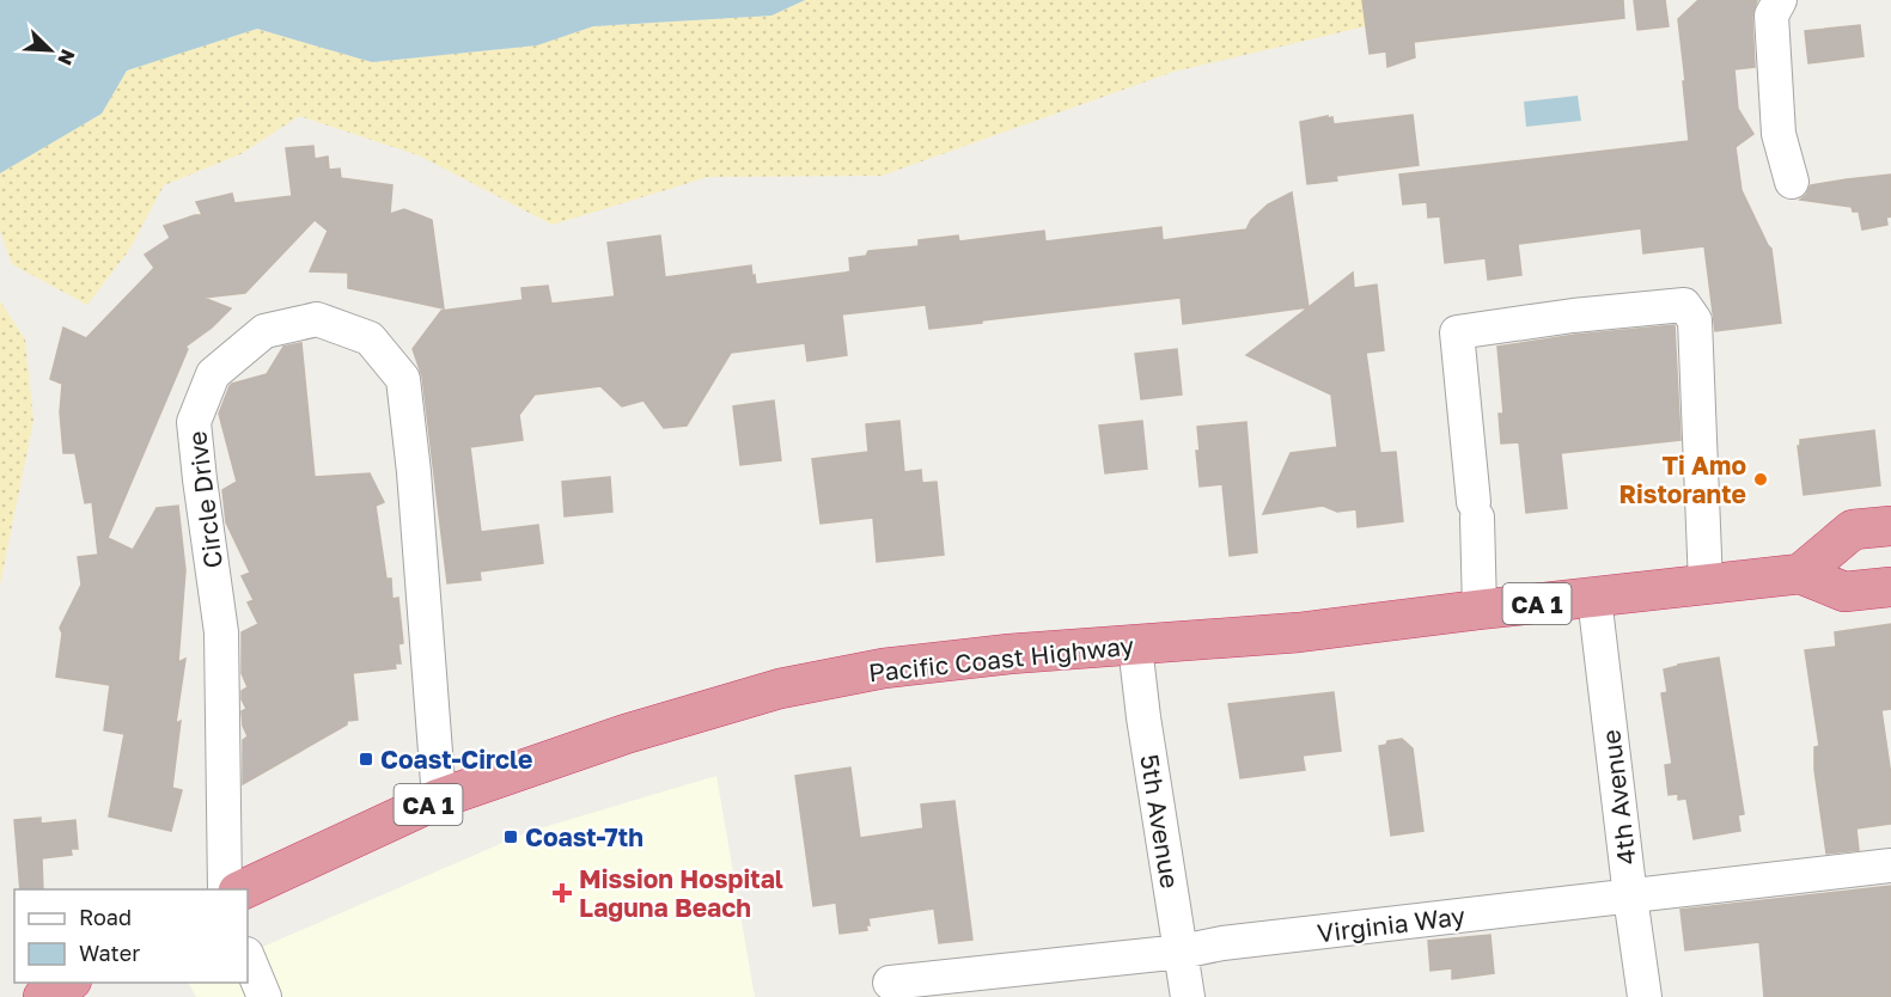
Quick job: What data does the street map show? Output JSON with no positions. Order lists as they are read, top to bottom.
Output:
{
  "streets": {
    "highway": ["CA 1", "Pacific Coast Highway"],
    "street": [
      "Circle Drive",
      "4th Avenue",
      "5th Avenue",
      "Virginia Way"
    ]
  },
  "crossings": [
    ["Circle Drive", "Pacific Coast Highway"],
    ["Pacific Coast Highway", "4th Avenue"],
    ["Pacific Coast Highway", "5th Avenue"],
    ["4th Avenue", "Virginia Way"],
    ["5th Avenue", "Virginia Way"]
  ],
  "places": {
    "other": ["Ti Amo Ristorante"],
    "transit": ["Coast-Circle", "Coast-7th"],
    "health": ["Mission Hospital Laguna Beach"]
  },
  "legend": ["Road", "Water"],
  "north": "bottom right"
}
